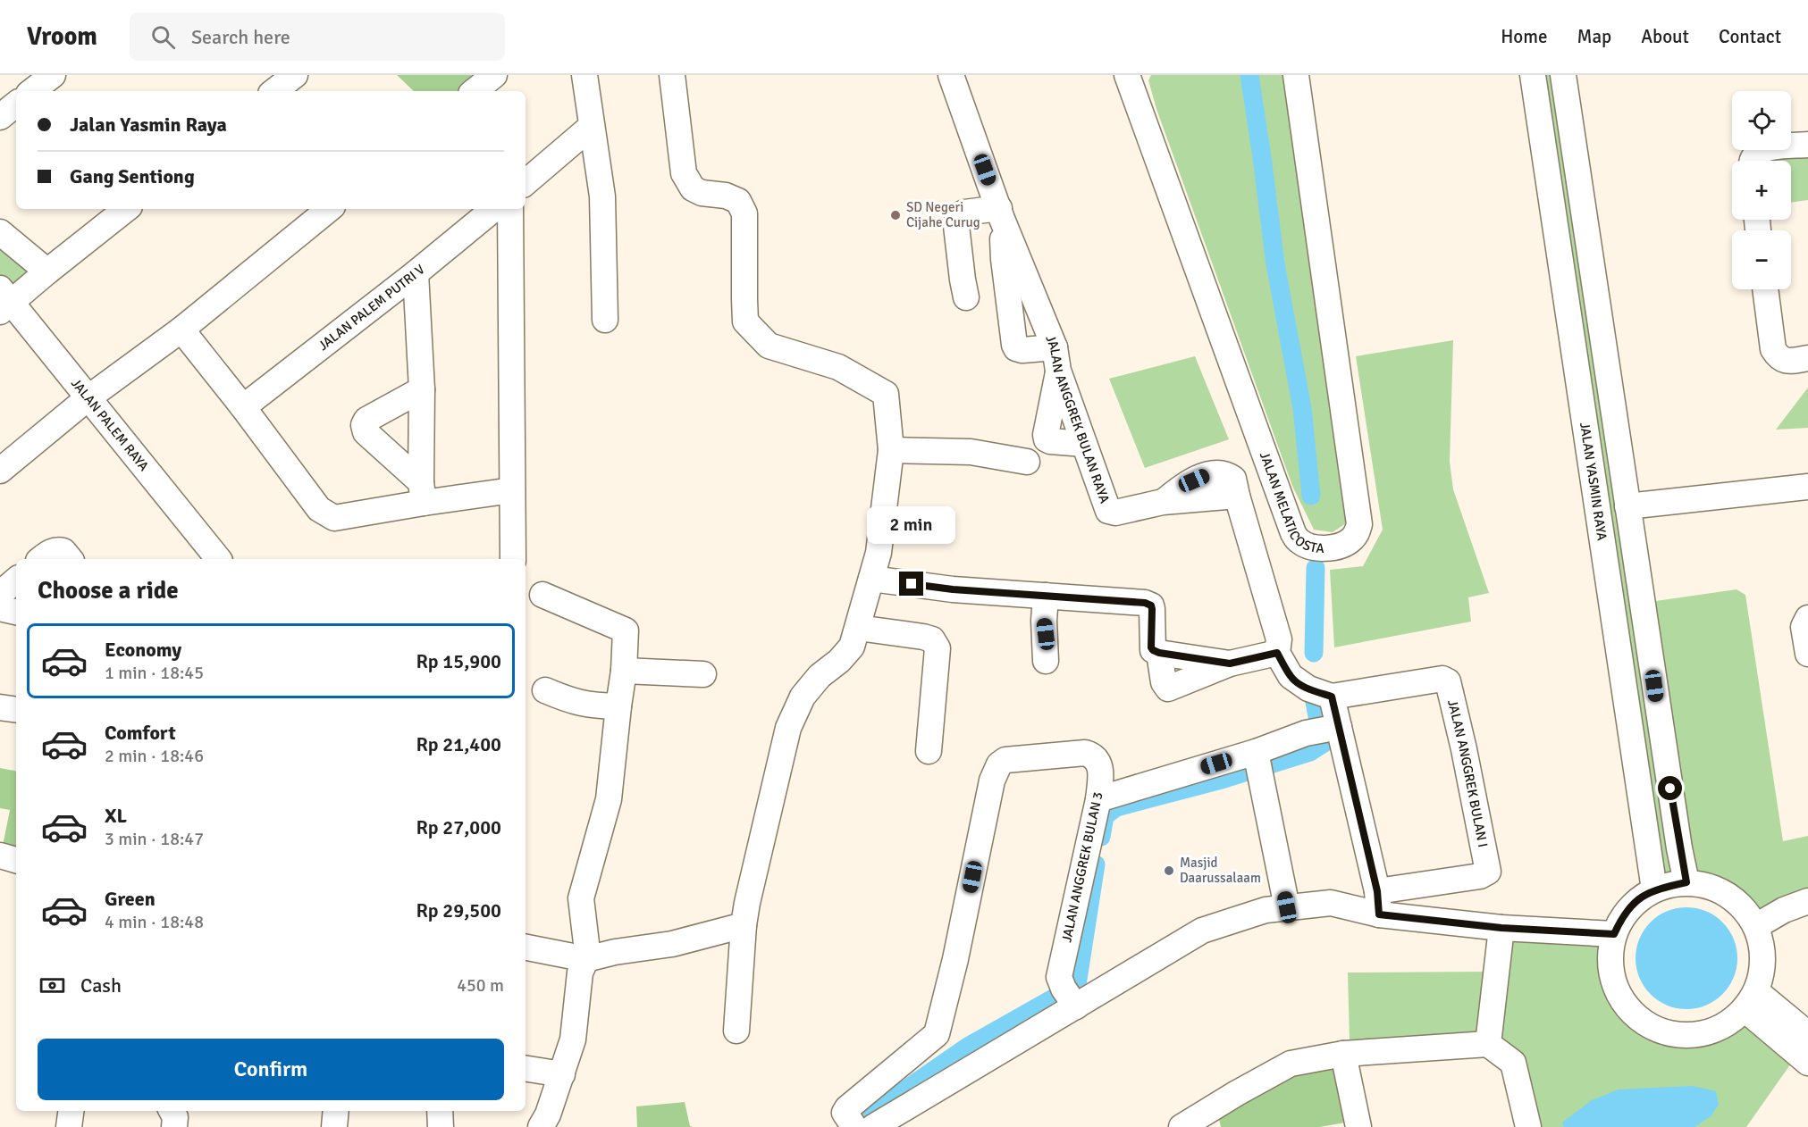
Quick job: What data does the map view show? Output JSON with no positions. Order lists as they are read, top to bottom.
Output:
{
  "streets": {
    "street": [
      "JALAN PALEM PUTRI V",
      "JALAN ANGGREK BULAN RAYA",
      "JALAN PALEM RAYA",
      "JALAN YASMIN RAYA",
      "JALAN MELATICOSTA",
      "JALAN ANGGREK BULAN I",
      "JALAN ANGGREK BULAN 3"
    ]
  },
  "crossings": [
    ["JALAN ANGGREK BULAN RAYA", "JALAN ANGGREK BULAN I"]
  ],
  "places": ["SD Negeri Cijahe Curug", "Masjid Daarussalaam"],
  "page": {
    "header": "Vroom",
    "search": "Search here",
    "nav": [
      "Home",
      "Map",
      "About",
      "Contact"
    ],
    "map_buttons": ["+", "−"],
    "banner": ["Jalan Yasmin Raya", "Gang Sentiong"],
    "bubble": "2 min",
    "heading": "Choose a ride",
    "list": [
      {
        "name": "Economy",
        "note": "1 min · 18:45",
        "value": "Rp 15,900"
      },
      {
        "name": "Comfort",
        "note": "2 min · 18:46",
        "value": "Rp 21,400"
      },
      {
        "name": "XL",
        "note": "3 min · 18:47",
        "value": "Rp 27,000"
      },
      {
        "name": "Green",
        "note": "4 min · 18:48",
        "value": "Rp 29,500"
      }
    ],
    "pay": ["Cash", "450 m"],
    "buttons": "Confirm"
  }
}
